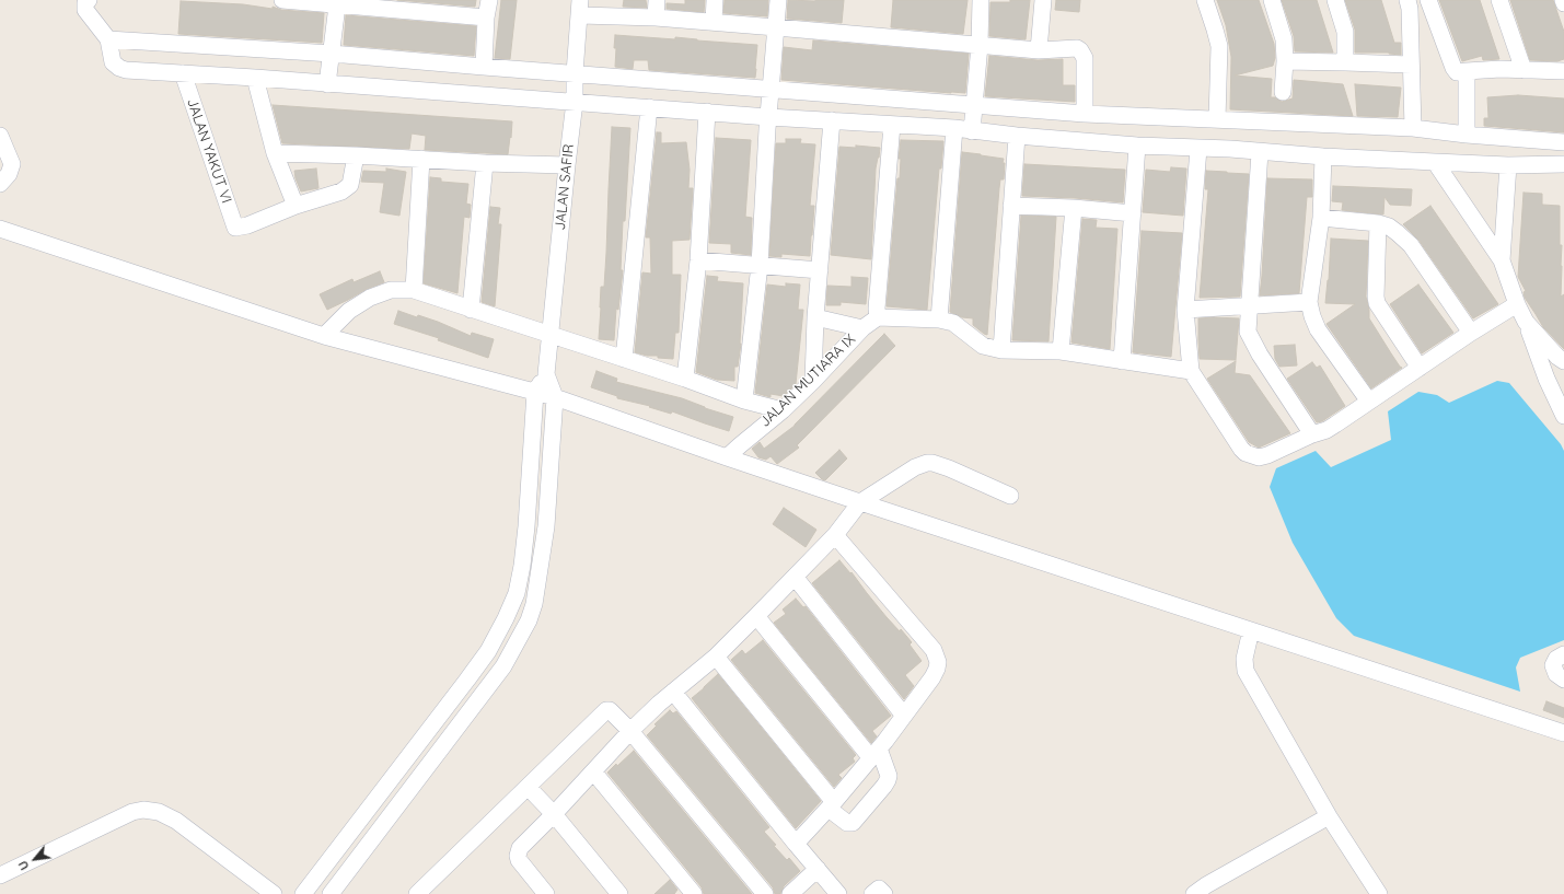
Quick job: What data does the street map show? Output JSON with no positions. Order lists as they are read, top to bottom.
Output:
{
  "streets": {
    "street": ["JALAN YAKUT VI", "JALAN SAFIR", "JALAN MUTIARA IX"]
  },
  "north": "bottom left"
}
